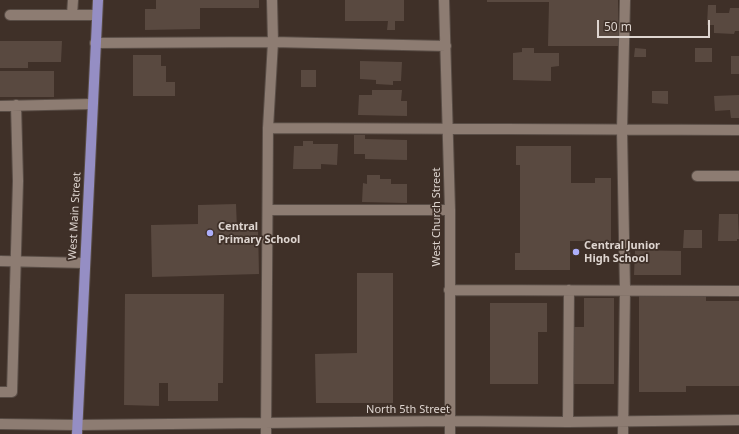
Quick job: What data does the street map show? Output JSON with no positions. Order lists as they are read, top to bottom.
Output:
{
  "streets": {
    "main road": ["West Main Street"],
    "street": ["West Church Street", "North 5th Street"]
  },
  "crossings": [
    ["West Main Street", "North 5th Street"],
    ["West Church Street", "North 5th Street"]
  ],
  "places": ["Central Primary School", "Central Junior High School"],
  "scale_bar": "50 m"
}
